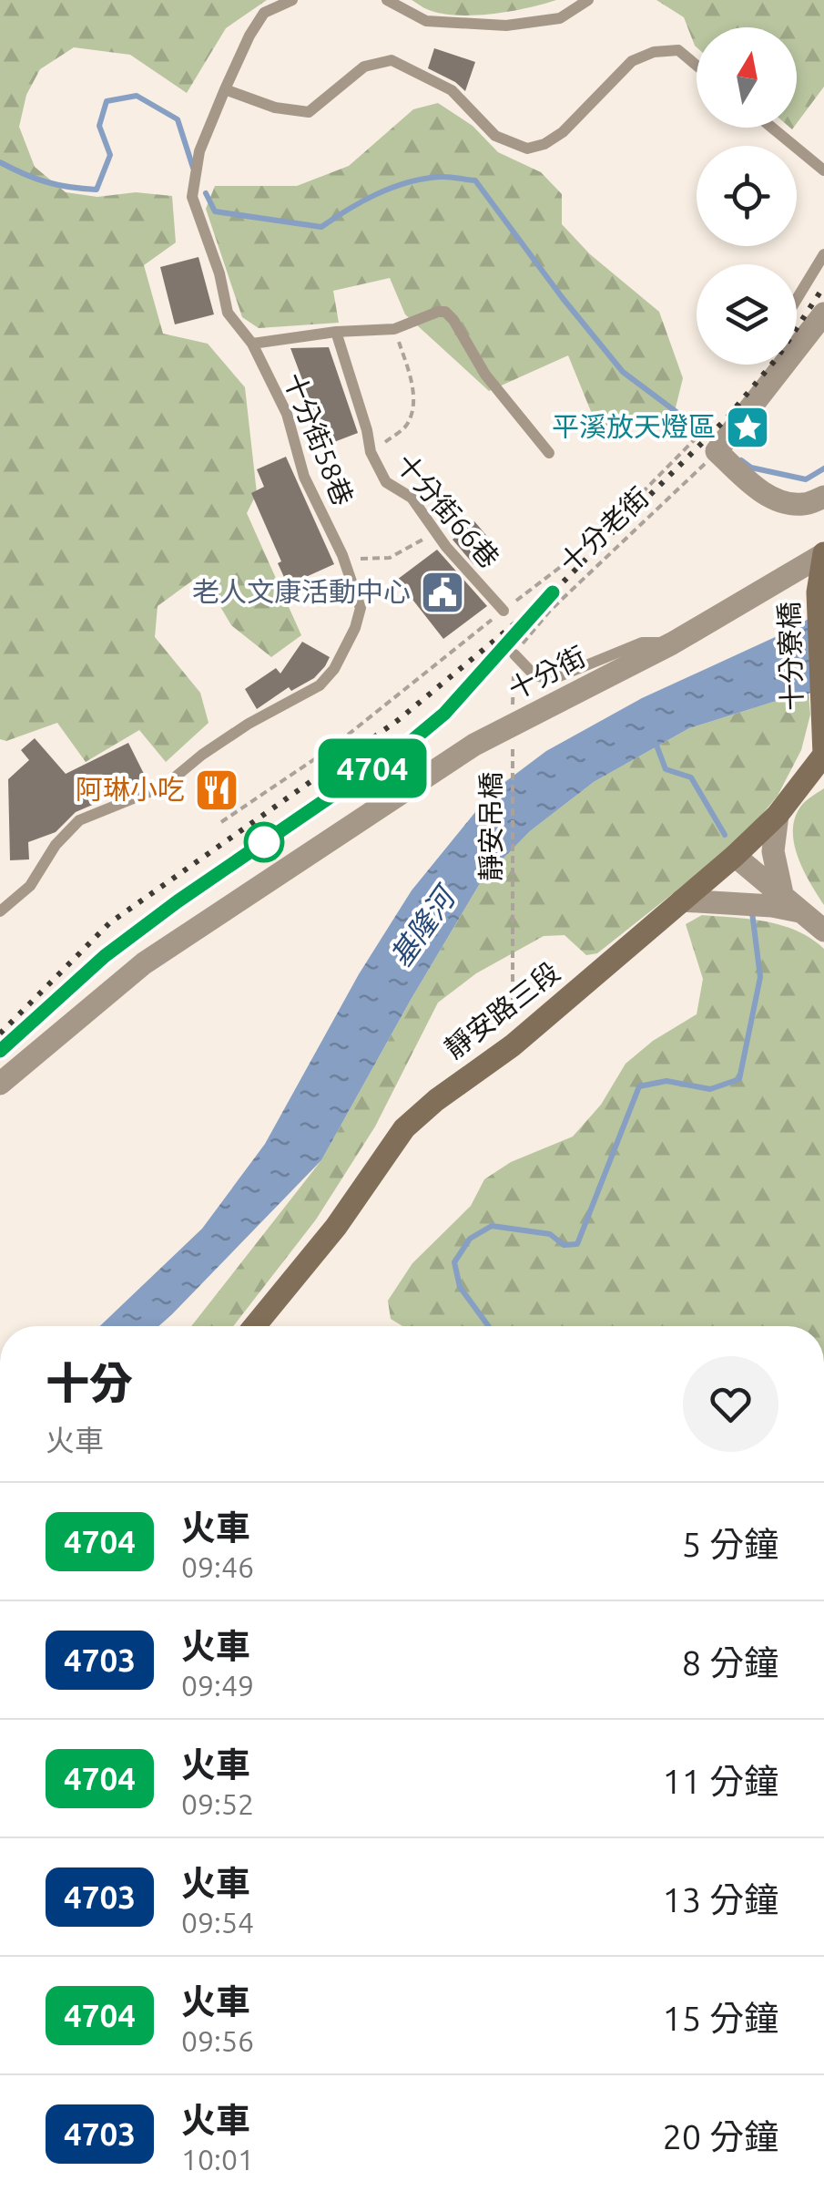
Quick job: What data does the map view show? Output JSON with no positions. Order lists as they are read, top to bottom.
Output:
{
  "streets": {
    "main road": ["十分寮橋", "靜安路三段"],
    "street": ["十分街"],
    "lane": ["十分街58巷", "十分街66巷"],
    "path": ["十分老街", "靜安吊橋"]
  },
  "crossings": [
    ["十分寮橋", "十分街"],
    ["十分寮橋", "靜安路三段"],
    ["靜安吊橋", "靜安路三段"]
  ],
  "water": ["基隆河"],
  "places": {
    "place": ["平溪放天燈區"],
    "public building": ["老人文康活動中心"],
    "restaurant": ["阿琳小吃"]
  },
  "north": "top",
  "page": {
    "on_map": "4704",
    "heading": ["十分", "火車"],
    "list": [
      {
        "mark": "4704",
        "name": "火車",
        "note": "09:46",
        "value": "5 分鐘"
      },
      {
        "mark": "4703",
        "name": "火車",
        "note": "09:49",
        "value": "8 分鐘"
      },
      {
        "mark": "4704",
        "name": "火車",
        "note": "09:52",
        "value": "11 分鐘"
      },
      {
        "mark": "4703",
        "name": "火車",
        "note": "09:54",
        "value": "13 分鐘"
      },
      {
        "mark": "4704",
        "name": "火車",
        "note": "09:56",
        "value": "15 分鐘"
      },
      {
        "mark": "4703",
        "name": "火車",
        "note": "10:01",
        "value": "20 分鐘"
      }
    ]
  }
}
